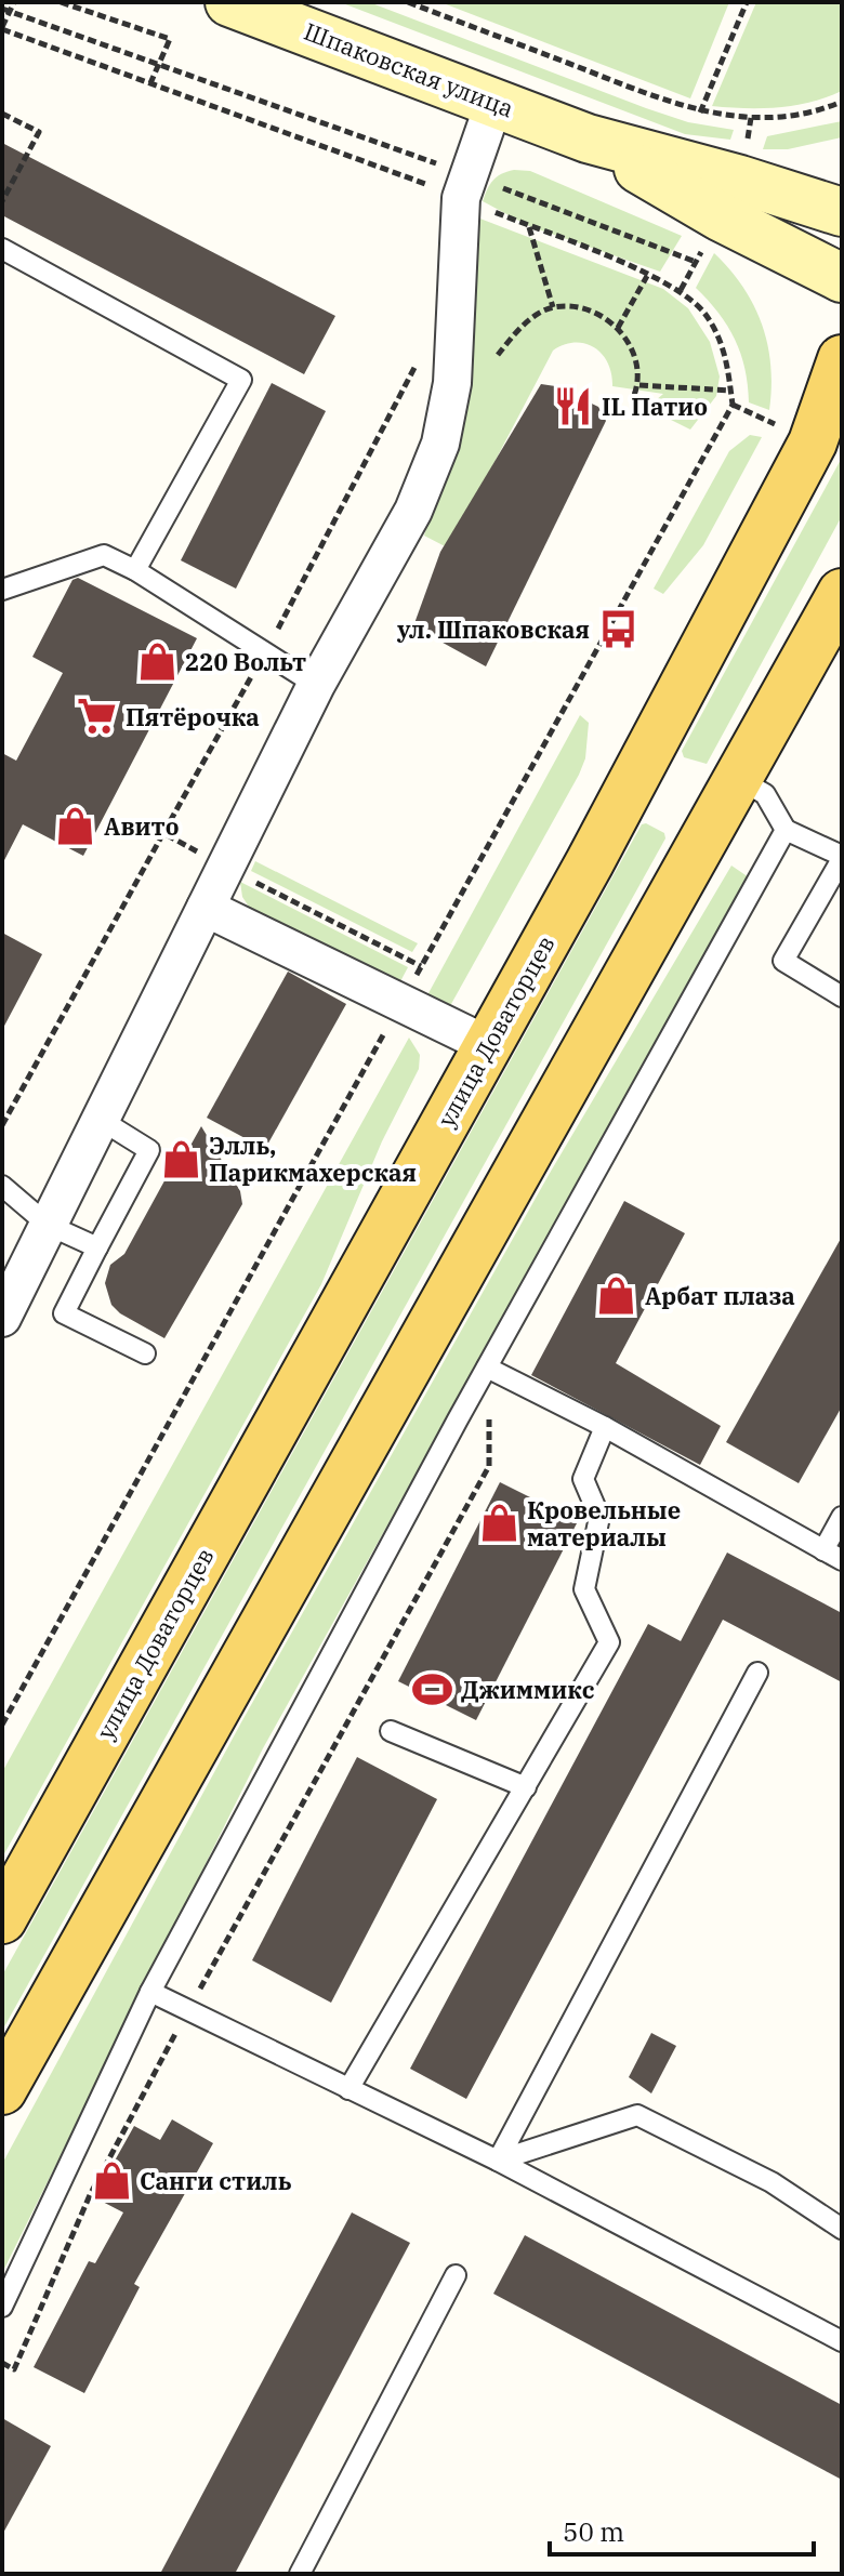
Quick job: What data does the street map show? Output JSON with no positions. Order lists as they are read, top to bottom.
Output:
{
  "streets": {
    "main road": ["Шпаковская улица", "улица Доваторцев"]
  },
  "places": {
    "restaurant": ["IL Патио"],
    "bus stop": ["ул. Шпаковская"],
    "shop": [
      "220 Вольт",
      "Авито",
      "Элль, Парикмахерская",
      "Арбат плаза",
      "Кровельные материалы",
      "Санги стиль"
    ],
    "supermarket": ["Пятёрочка"],
    "sports": ["Джиммикс"]
  },
  "scale_bar": "50 m"
}
